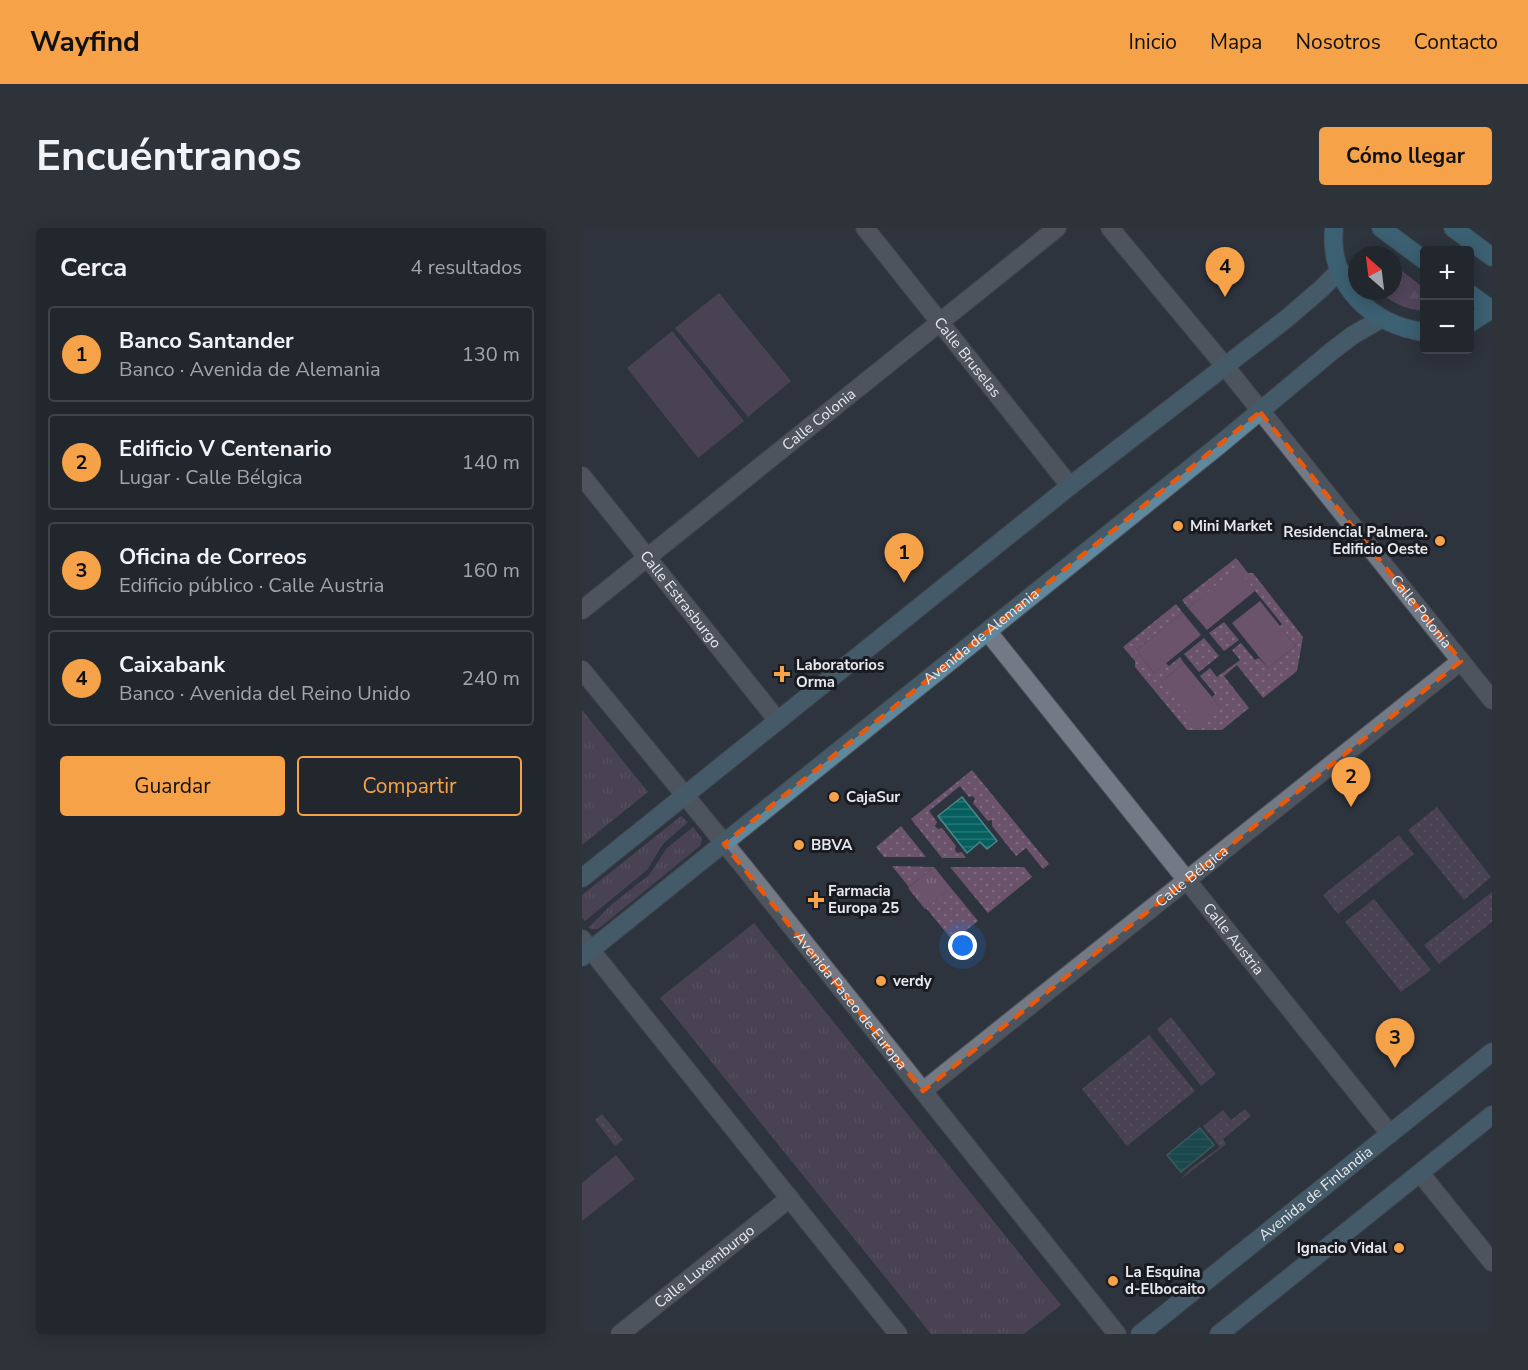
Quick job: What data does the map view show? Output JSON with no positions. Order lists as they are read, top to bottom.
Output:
{
  "streets": {
    "main road": ["Avenida de Alemania", "Avenida de Finlandia"],
    "street": [
      "Calle Bruselas",
      "Calle Colonia",
      "Calle Estrasburgo",
      "Calle Polonia",
      "Calle Bélgica",
      "Calle Austria",
      "Avenida Paseo de Europa",
      "Calle Luxemburgo"
    ]
  },
  "crossings": [
    ["Calle Bruselas", "Calle Colonia"],
    ["Calle Colonia", "Calle Estrasburgo"],
    ["Calle Polonia", "Avenida de Alemania"],
    ["Calle Polonia", "Calle Bélgica"],
    ["Avenida de Alemania", "Calle Austria"],
    ["Avenida de Alemania", "Avenida Paseo de Europa"],
    ["Calle Bélgica", "Calle Austria"],
    ["Calle Bélgica", "Avenida Paseo de Europa"],
    ["Calle Austria", "Avenida de Finlandia"]
  ],
  "places": {
    "other": [
      "Mini Market",
      "Residencial Palmera. Edificio Oeste",
      "CajaSur",
      "BBVA",
      "verdy",
      "Ignacio Vidal",
      "La Esquina d-Elbocaito"
    ],
    "health": ["Laboratorios Orma", "Farmacia Europa 25"]
  },
  "north": "top left",
  "page": {
    "header": "Wayfind",
    "nav": [
      "Inicio",
      "Mapa",
      "Nosotros",
      "Contacto"
    ],
    "buttons": [
      "Cómo llegar",
      ["Guardar", "Compartir"]
    ],
    "title": "Encuéntranos",
    "heading": ["Cerca", "4 resultados"],
    "map_buttons": ["+", "−"],
    "pins": [
      "4",
      "1",
      "2",
      "3"
    ],
    "list": [
      {
        "mark": "1",
        "name": "Banco Santander",
        "note": "Banco · Avenida de Alemania",
        "value": "130 m"
      },
      {
        "mark": "2",
        "name": "Edificio V Centenario",
        "note": "Lugar · Calle Bélgica",
        "value": "140 m"
      },
      {
        "mark": "3",
        "name": "Oficina de Correos",
        "note": "Edificio público · Calle Austria",
        "value": "160 m"
      },
      {
        "mark": "4",
        "name": "Caixabank",
        "note": "Banco · Avenida del Reino Unido",
        "value": "240 m"
      }
    ]
  }
}
